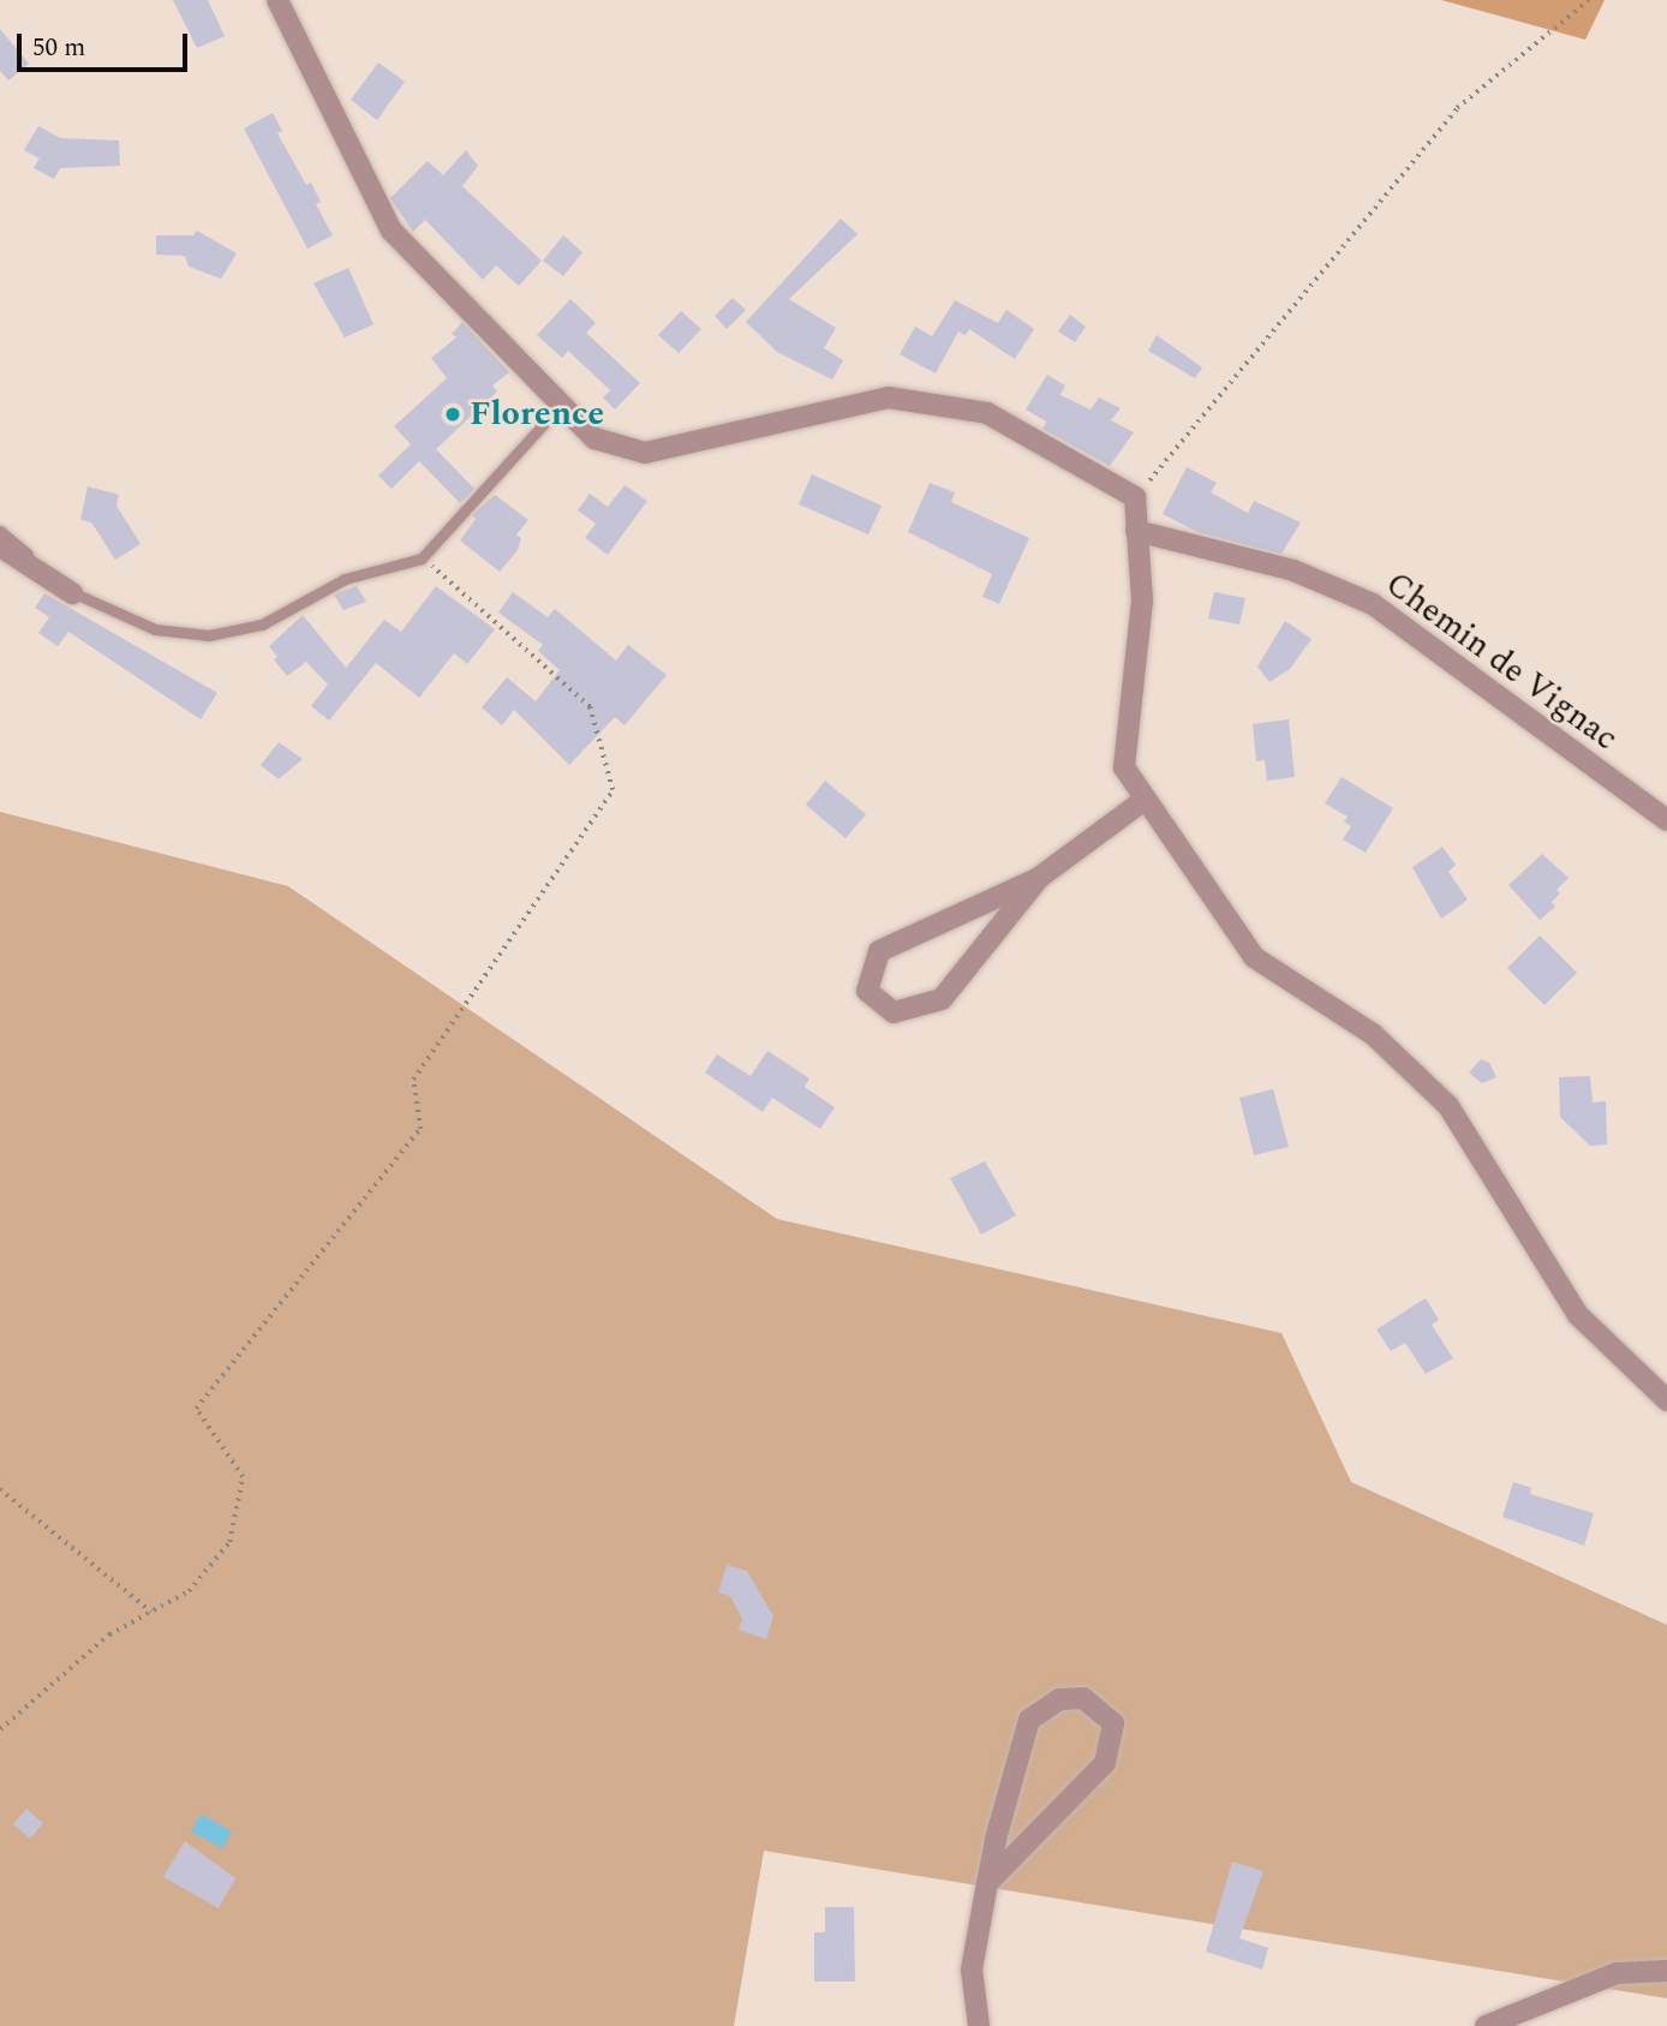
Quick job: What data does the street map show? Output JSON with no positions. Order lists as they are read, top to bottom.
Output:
{
  "streets": {
    "street": ["Chemin de Vignac"]
  },
  "places": ["Florence"],
  "scale_bar": "50 m"
}
